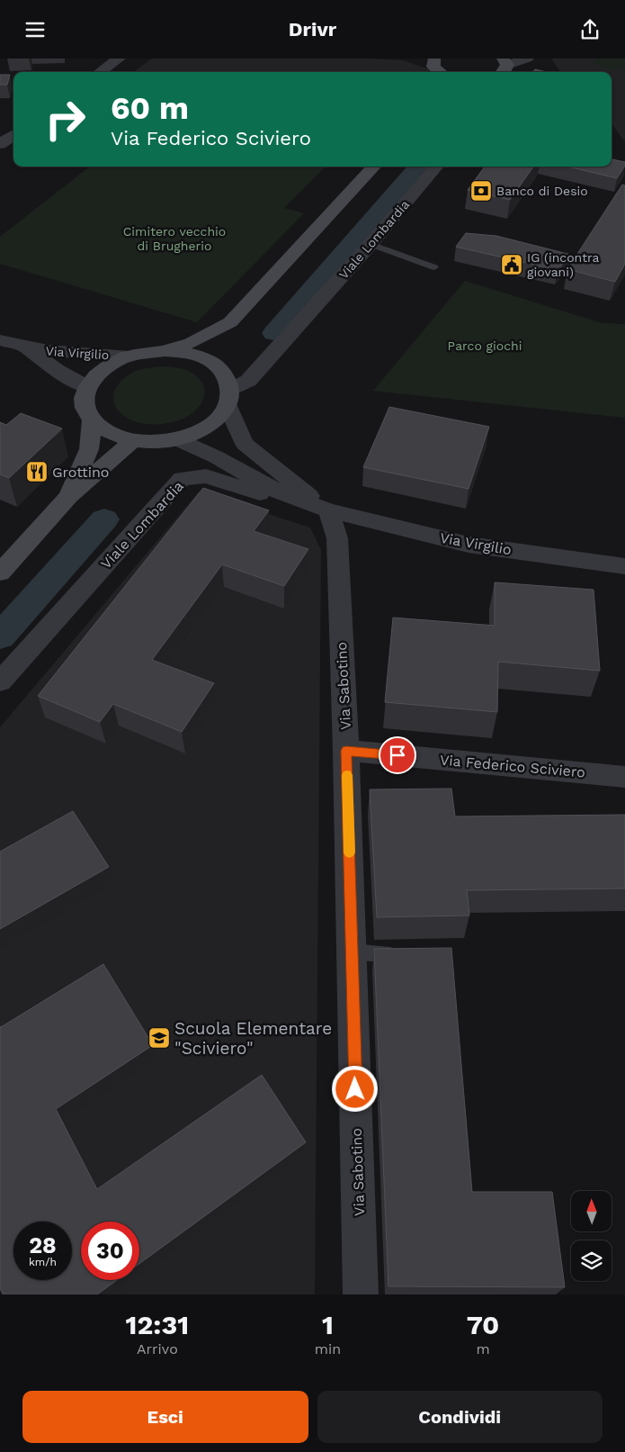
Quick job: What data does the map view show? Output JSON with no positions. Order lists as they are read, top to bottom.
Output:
{
  "streets": {
    "street": [
      "Viale Lombardia",
      "Via Virgilio",
      "Via Sabotino",
      "Via Federico Sciviero"
    ]
  },
  "crossings": [
    ["Viale Lombardia", "Via Virgilio"],
    ["Viale Lombardia", "Via Sabotino"],
    ["Via Virgilio", "Via Sabotino"],
    ["Via Sabotino", "Via Federico Sciviero"]
  ],
  "parks": ["Cimitero vecchio di Brugherio", "Parco giochi"],
  "places": {
    "bank": ["Banco di Desio"],
    "public building": ["IG (incontra giovani)"],
    "restaurant": ["Grottino"],
    "school or university": ["Scuola Elementare \"Sciviero\""]
  },
  "north": "top",
  "page": {
    "header": "Drivr",
    "turn": ["60 m", "Via Federico Sciviero"],
    "speed": "28 km/h",
    "limit": "30",
    "eta": [
      "12:31",
      "Arrivo",
      "1",
      "min",
      "70",
      "m"
    ],
    "buttons": ["Esci", "Condividi"]
  }
}
